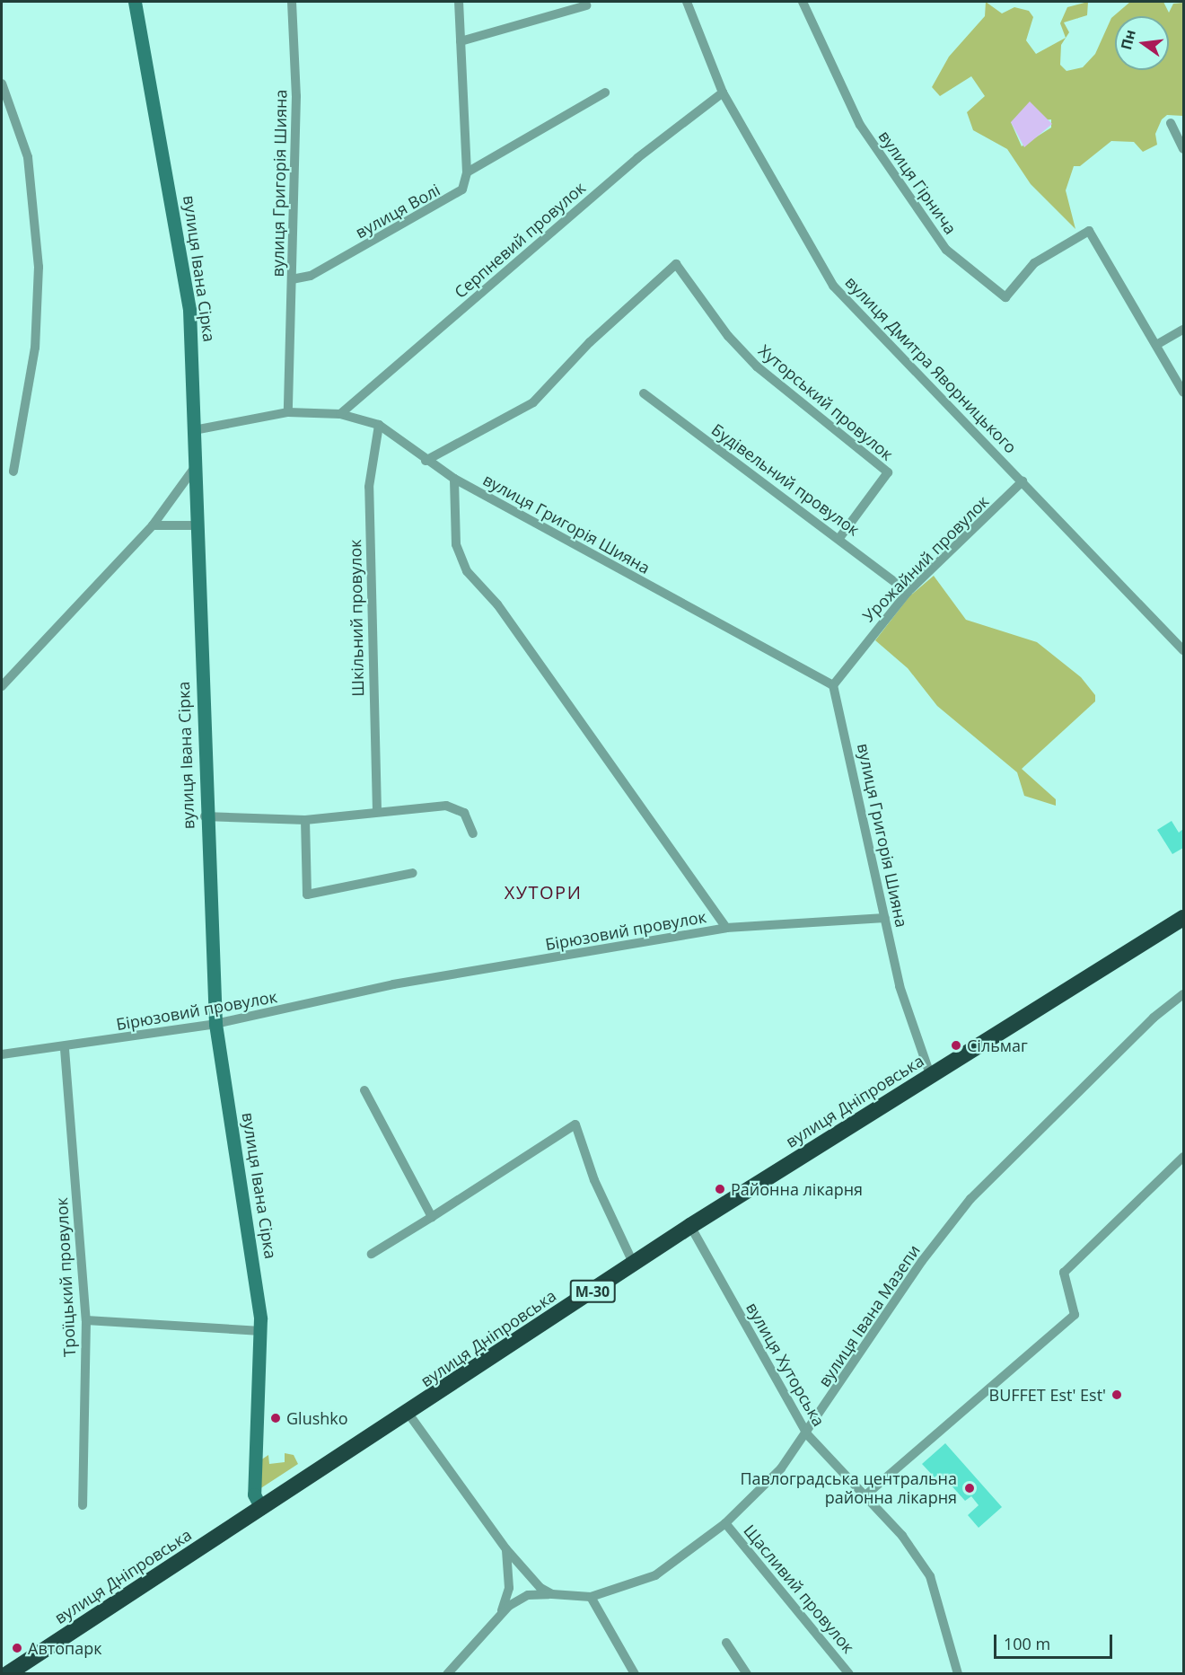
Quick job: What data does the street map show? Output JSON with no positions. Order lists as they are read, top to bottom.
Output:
{
  "streets": {
    "highway": ["вулиця Дніпровська", "М-30"],
    "street": [
      "вулиця Гірнича",
      "вулиця Григорія Шияна",
      "вулиця Волі",
      "Серпневий провулок",
      "вулиця Івана Сірка",
      "вулиця Дмитра Яворницького",
      "Хуторський провулок",
      "Будівельний провулок",
      "Урожайний провулок",
      "Шкільний провулок",
      "Бірюзовий провулок",
      "Троїцький провулок",
      "вулиця Івана Мазепи",
      "вулиця Хуторська",
      "Щасливий провулок"
    ]
  },
  "crossings": [
    ["вулиця Григорія Шияна", "вулиця Волі"],
    ["вулиця Григорія Шияна", "Серпневий провулок"],
    ["вулиця Григорія Шияна", "Хуторський провулок"],
    ["вулиця Григорія Шияна", "Урожайний провулок"],
    ["вулиця Григорія Шияна", "Шкільний провулок"],
    ["вулиця Григорія Шияна", "Бірюзовий провулок"],
    ["вулиця Григорія Шияна", "вулиця Дніпровська"],
    ["Серпневий провулок", "вулиця Дмитра Яворницького"],
    ["вулиця Івана Сірка", "Бірюзовий провулок"],
    ["вулиця Івана Сірка", "вулиця Дніпровська"],
    ["вулиця Дмитра Яворницького", "Урожайний провулок"],
    ["Хуторський провулок", "Будівельний провулок"],
    ["Будівельний провулок", "Урожайний провулок"],
    ["Бірюзовий провулок", "Троїцький провулок"],
    ["вулиця Дніпровська", "вулиця Хуторська"],
    ["вулиця Івана Мазепи", "вулиця Хуторська"],
    ["вулиця Івана Мазепи", "Щасливий провулок"]
  ],
  "districts": ["ХУТОРИ"],
  "places": [
    "Сільмаг",
    "Районна лікарня",
    "BUFFET Est' Est'",
    "Glushko",
    "Павлоградська центральна районна лікарня",
    "Автопарк"
  ],
  "scale_bar": "100 m",
  "north": "left"
}
